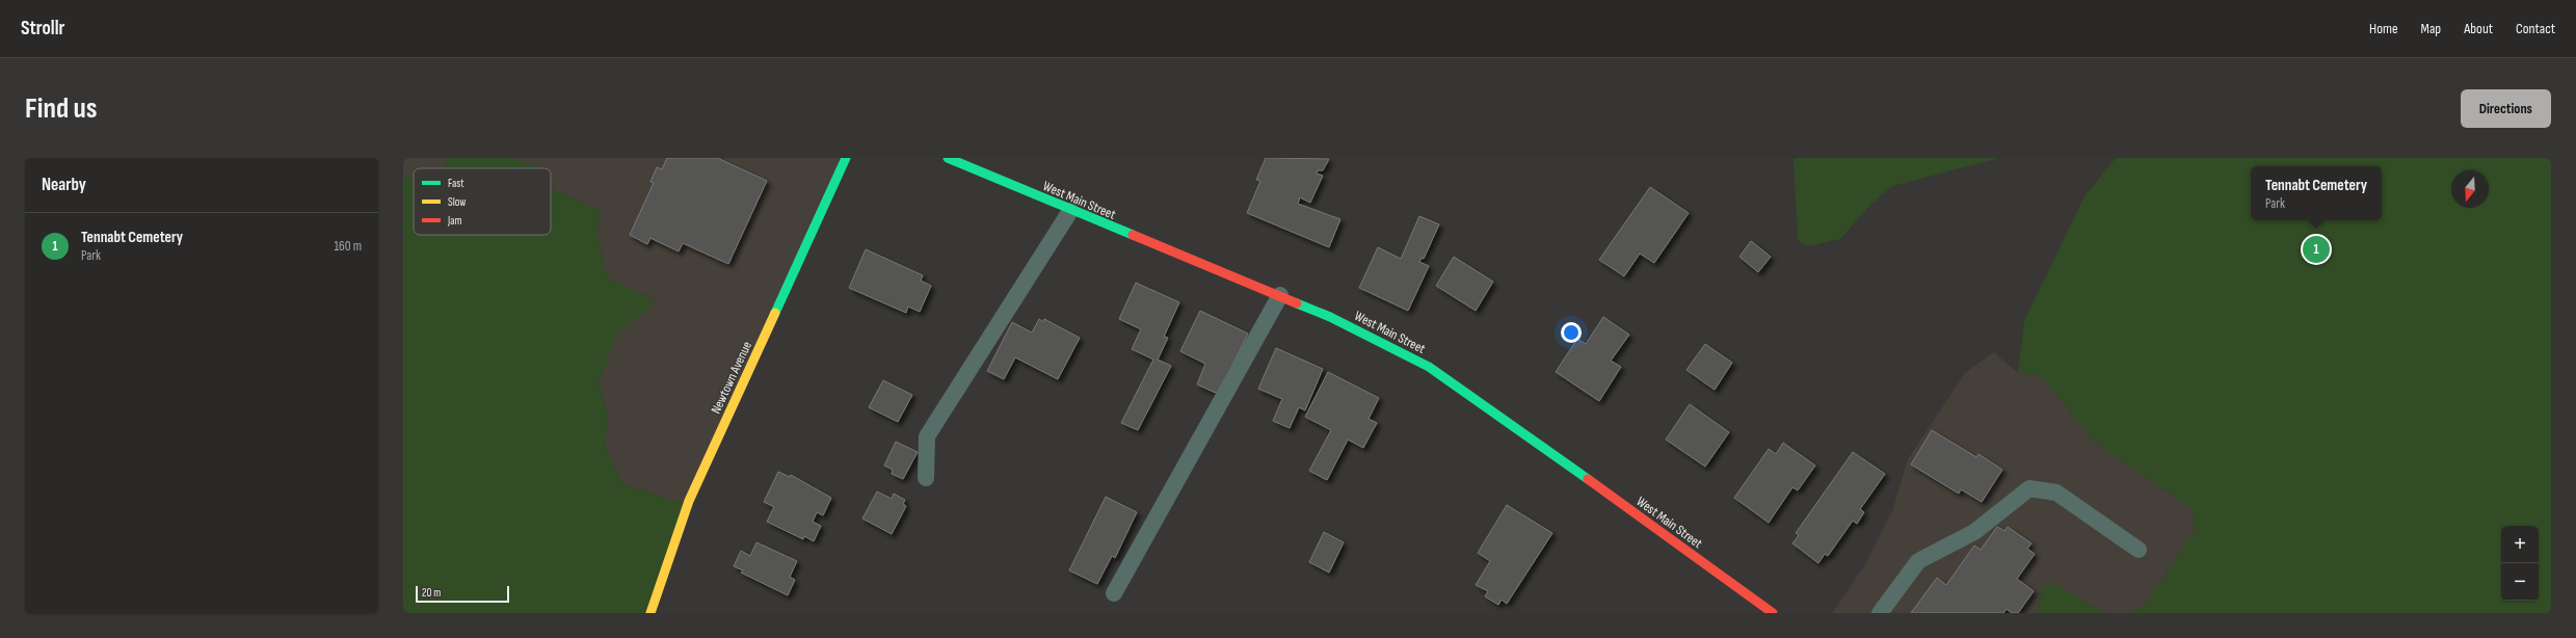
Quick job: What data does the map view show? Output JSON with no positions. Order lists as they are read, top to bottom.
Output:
{
  "streets": {
    "main road": ["West Main Street", "Newtown Avenue"]
  },
  "legend": ["Fast", "Slow", "Jam"],
  "scale_bar": "20 m",
  "north": "bottom",
  "page": {
    "header": "Strollr",
    "nav": [
      "Home",
      "Map",
      "About",
      "Contact"
    ],
    "buttons": "Directions",
    "title": "Find us",
    "heading": "Nearby",
    "popup": ["Tennabt Cemetery", "Park"],
    "list": [
      {
        "mark": "1",
        "name": "Tennabt Cemetery",
        "note": "Park",
        "value": "160 m"
      }
    ],
    "pins": "1",
    "map_buttons": ["+", "−"],
    "scale": "20 m"
  }
}
